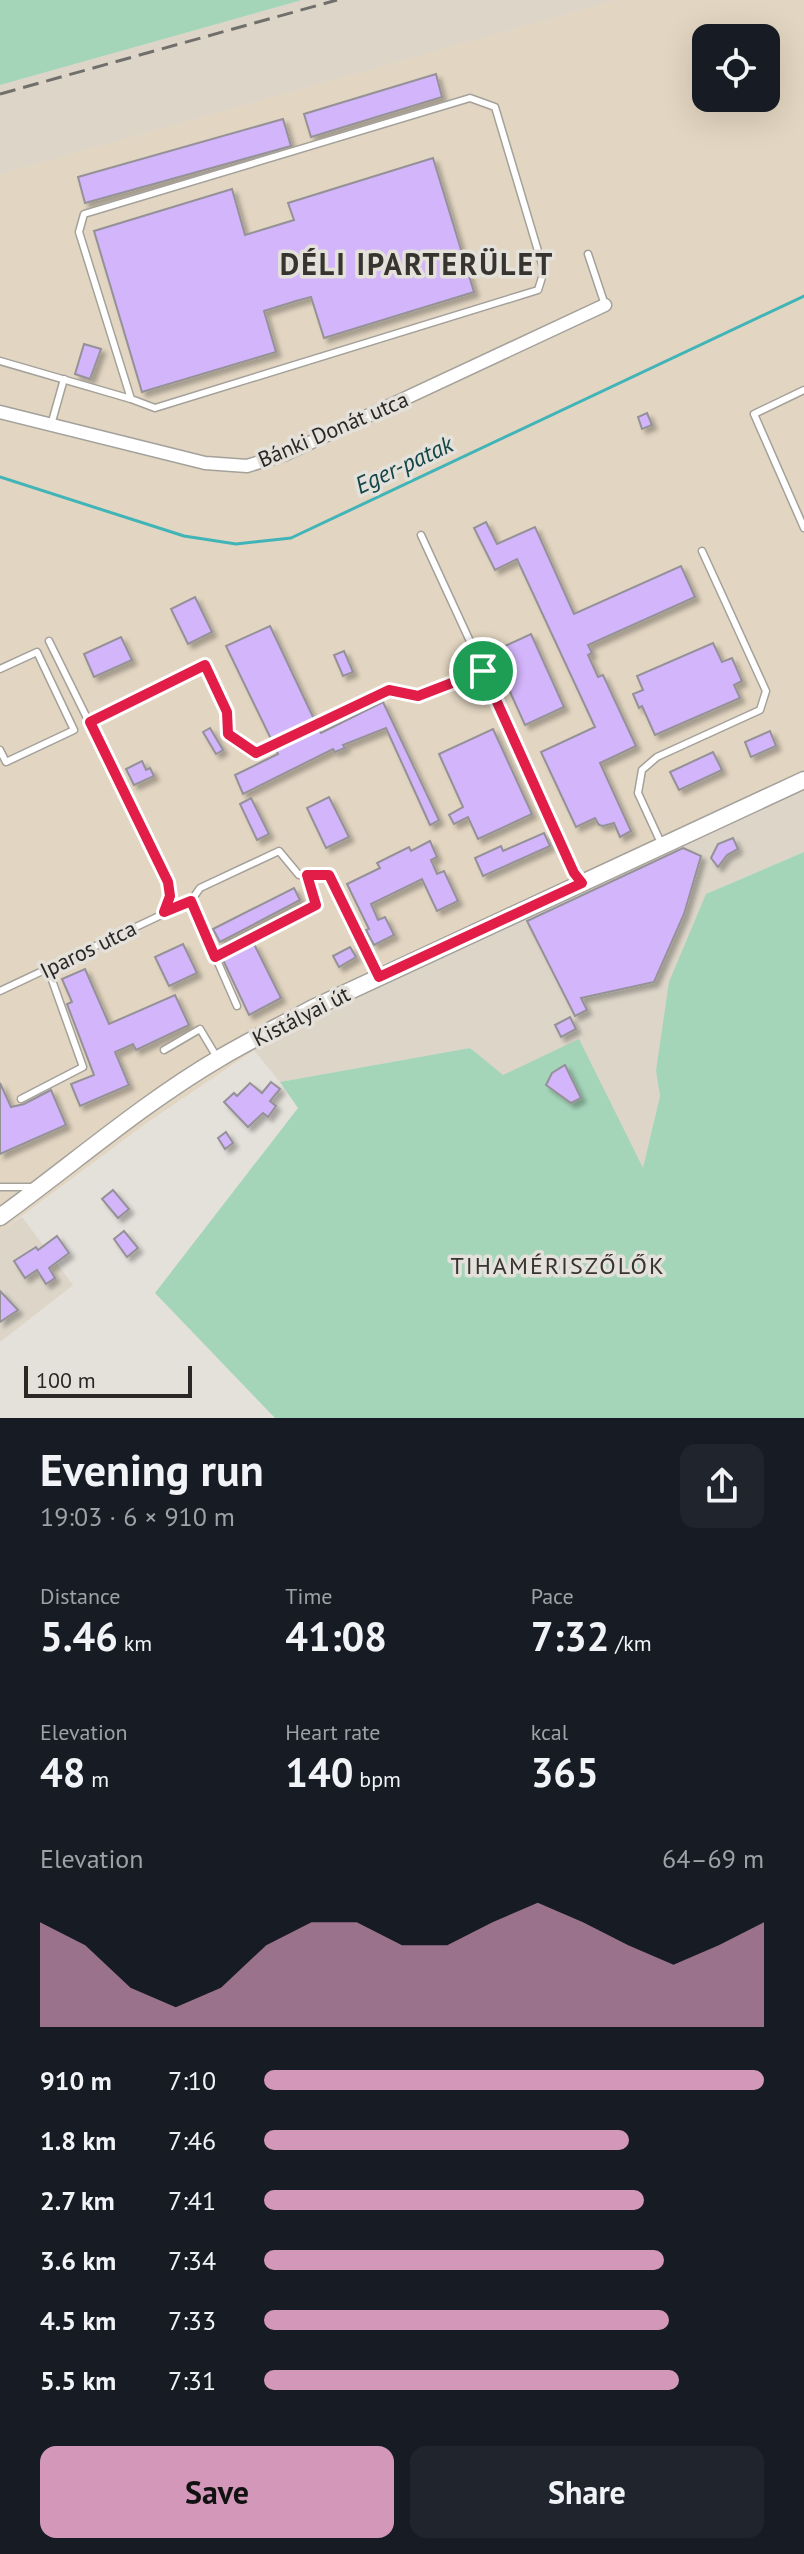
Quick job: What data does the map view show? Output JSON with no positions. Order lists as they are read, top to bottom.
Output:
{
  "streets": {
    "main road": ["Kistályai út"],
    "street": ["Bánki Donát utca"],
    "lane": ["Iparos utca"]
  },
  "districts": ["DÉLI IPARTERÜLET", "TIHAMÉRISZŐLŐK"],
  "water": ["Eger-patak"],
  "scale_bar": "100 m",
  "page": {
    "scale": "100 m",
    "heading": ["Evening run", "19:03 · 6 × 910 m"],
    "stats": [
      ["Distance", "5.46 km"],
      ["Time", "41:08"],
      ["Pace", "7:32 /km"],
      ["Elevation", "48 m"],
      ["Heart rate", "140 bpm"],
      ["kcal", "365"]
    ],
    "chart": ["Elevation", "64–69 m"],
    "list": [
      {
        "name": "910 m",
        "note": "7:10"
      },
      {
        "name": "1.8 km",
        "note": "7:46"
      },
      {
        "name": "2.7 km",
        "note": "7:41"
      },
      {
        "name": "3.6 km",
        "note": "7:34"
      },
      {
        "name": "4.5 km",
        "note": "7:33"
      },
      {
        "name": "5.5 km",
        "note": "7:31"
      }
    ],
    "buttons": ["Save", "Share"]
  }
}
